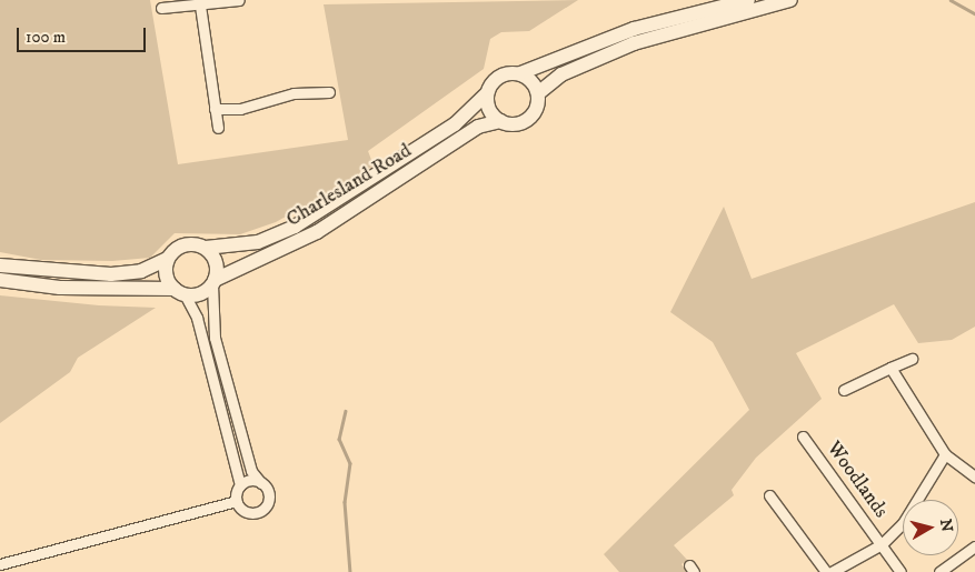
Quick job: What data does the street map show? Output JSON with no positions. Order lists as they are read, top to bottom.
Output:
{
  "streets": {
    "main road": ["Charlesland Road"],
    "street": ["Woodlands"]
  },
  "scale_bar": "100 m",
  "north": "right"
}
